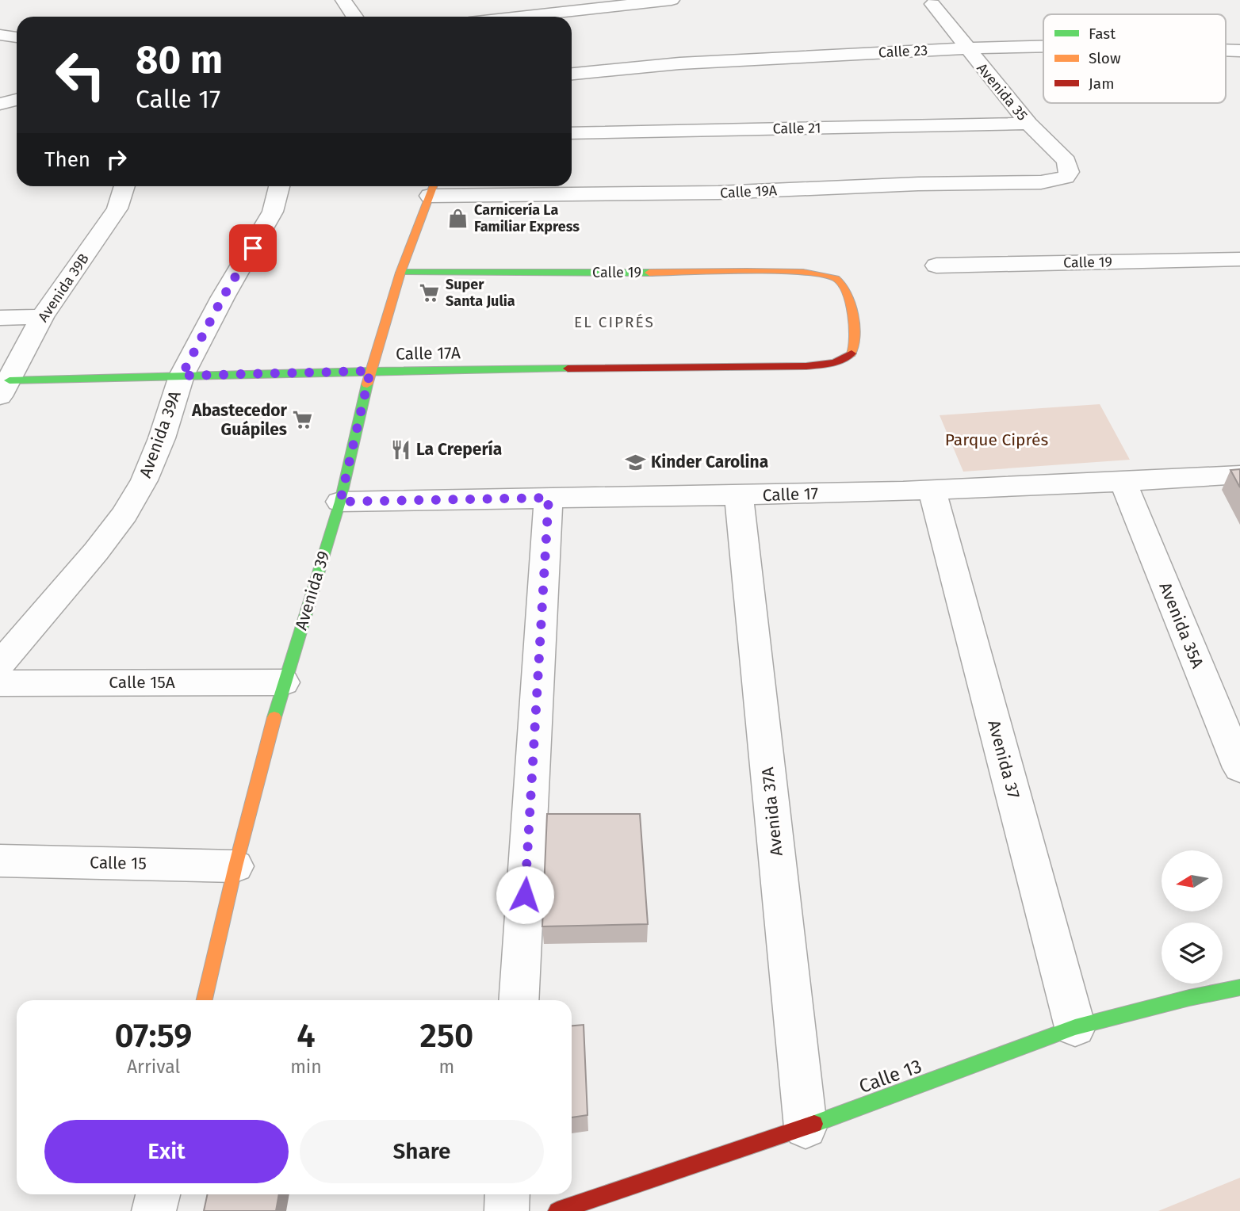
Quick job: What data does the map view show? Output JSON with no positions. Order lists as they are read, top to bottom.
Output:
{
  "streets": {
    "street": [
      "Calle 23",
      "Avenida 35",
      "Calle 21",
      "Calle 19A",
      "Calle 19",
      "Avenida 39B",
      "Calle 17A",
      "Avenida 39A",
      "Calle 17",
      "Avenida 39",
      "Avenida 35A",
      "Calle 15A",
      "Avenida 37",
      "Avenida 37A",
      "Calle 15",
      "Calle 13"
    ]
  },
  "crossings": [
    ["Calle 23", "Avenida 35"],
    ["Avenida 35", "Calle 21"],
    ["Avenida 35", "Calle 19A"],
    ["Calle 19A", "Avenida 39"],
    ["Calle 19", "Calle 17A"],
    ["Calle 19", "Avenida 39"],
    ["Avenida 39B", "Calle 17A"],
    ["Calle 17A", "Avenida 39A"],
    ["Calle 17A", "Avenida 39"],
    ["Calle 17", "Avenida 39"],
    ["Calle 17", "Avenida 35A"],
    ["Calle 17", "Avenida 37"],
    ["Calle 17", "Avenida 37A"],
    ["Avenida 39", "Calle 15A"],
    ["Avenida 39", "Calle 15"],
    ["Avenida 37", "Calle 13"],
    ["Avenida 37A", "Calle 13"]
  ],
  "districts": ["EL CIPRÉS"],
  "parks": ["Parque Ciprés"],
  "places": {
    "shop": ["Carnicería La Familiar Express"],
    "supermarket": ["Super Santa Julia", "Abastecedor Guápiles"],
    "restaurant": ["La Crepería"],
    "school or university": ["Kinder Carolina"]
  },
  "legend": ["Fast", "Slow", "Jam"],
  "north": "left",
  "page": {
    "turn": ["80 m", "Calle 17"],
    "then": "Then",
    "eta": [
      "07:59",
      "Arrival",
      "4",
      "min",
      "250",
      "m"
    ],
    "buttons": ["Exit", "Share"]
  }
}
